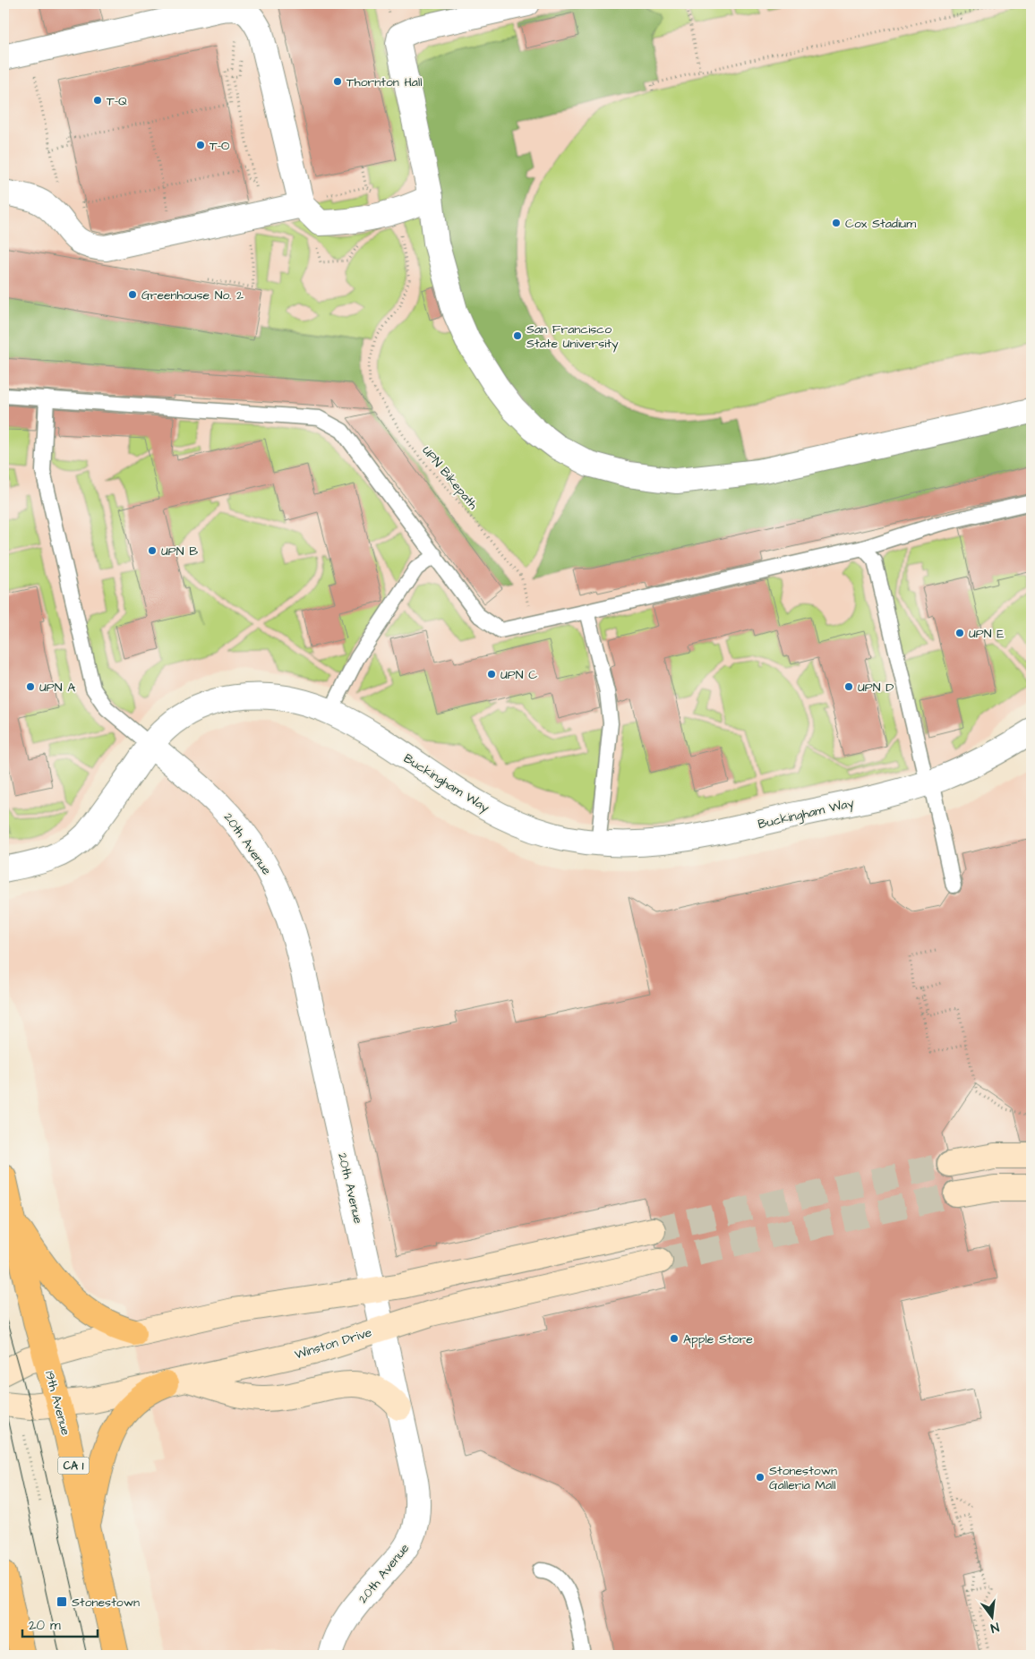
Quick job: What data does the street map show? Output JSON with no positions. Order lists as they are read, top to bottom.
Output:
{
  "streets": {
    "highway": ["19th Avenue", "CA 1"],
    "street": ["Buckingham Way", "20th Avenue", "Winston Drive"],
    "path": ["UPN Bikepath"]
  },
  "crossings": [
    ["Buckingham Way", "20th Avenue"],
    ["20th Avenue", "Winston Drive"],
    ["Winston Drive", "19th Avenue"]
  ],
  "places": {
    "other": [
      "Thornton Hall",
      "T-Q",
      "T-O",
      "Cox Stadium",
      "Greenhouse No. 2",
      "San Francisco State University",
      "UPN B",
      "UPN E",
      "UPN C",
      "UPN A",
      "UPN D",
      "Apple Store",
      "Stonestown Galleria Mall"
    ],
    "transit": ["Stonestown"]
  },
  "scale_bar": "20 m",
  "north": "bottom"
}
